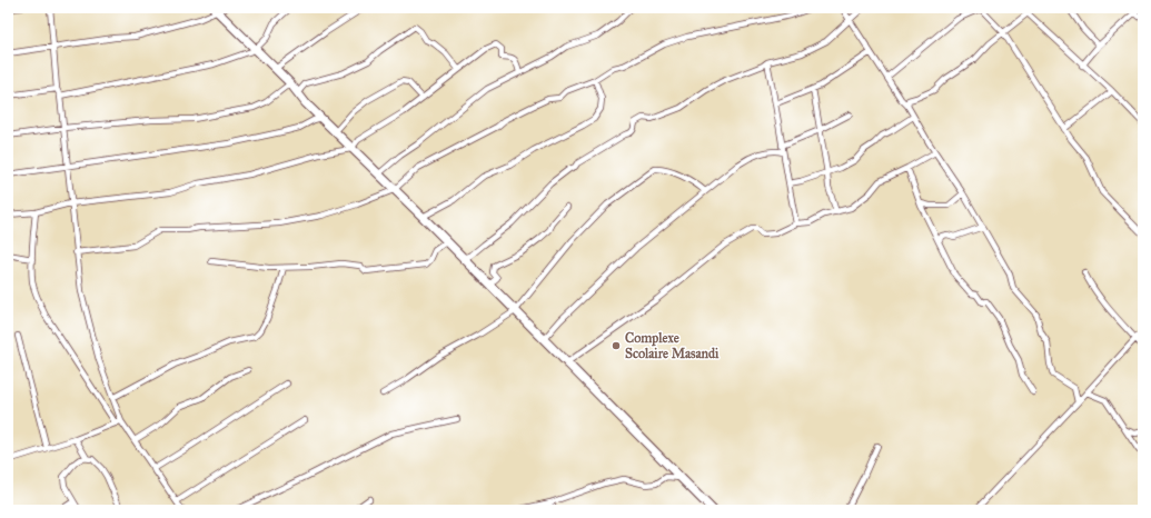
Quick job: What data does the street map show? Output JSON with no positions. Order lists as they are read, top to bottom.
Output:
{
  "places": ["Complexe Scolaire Masandi"]
}
